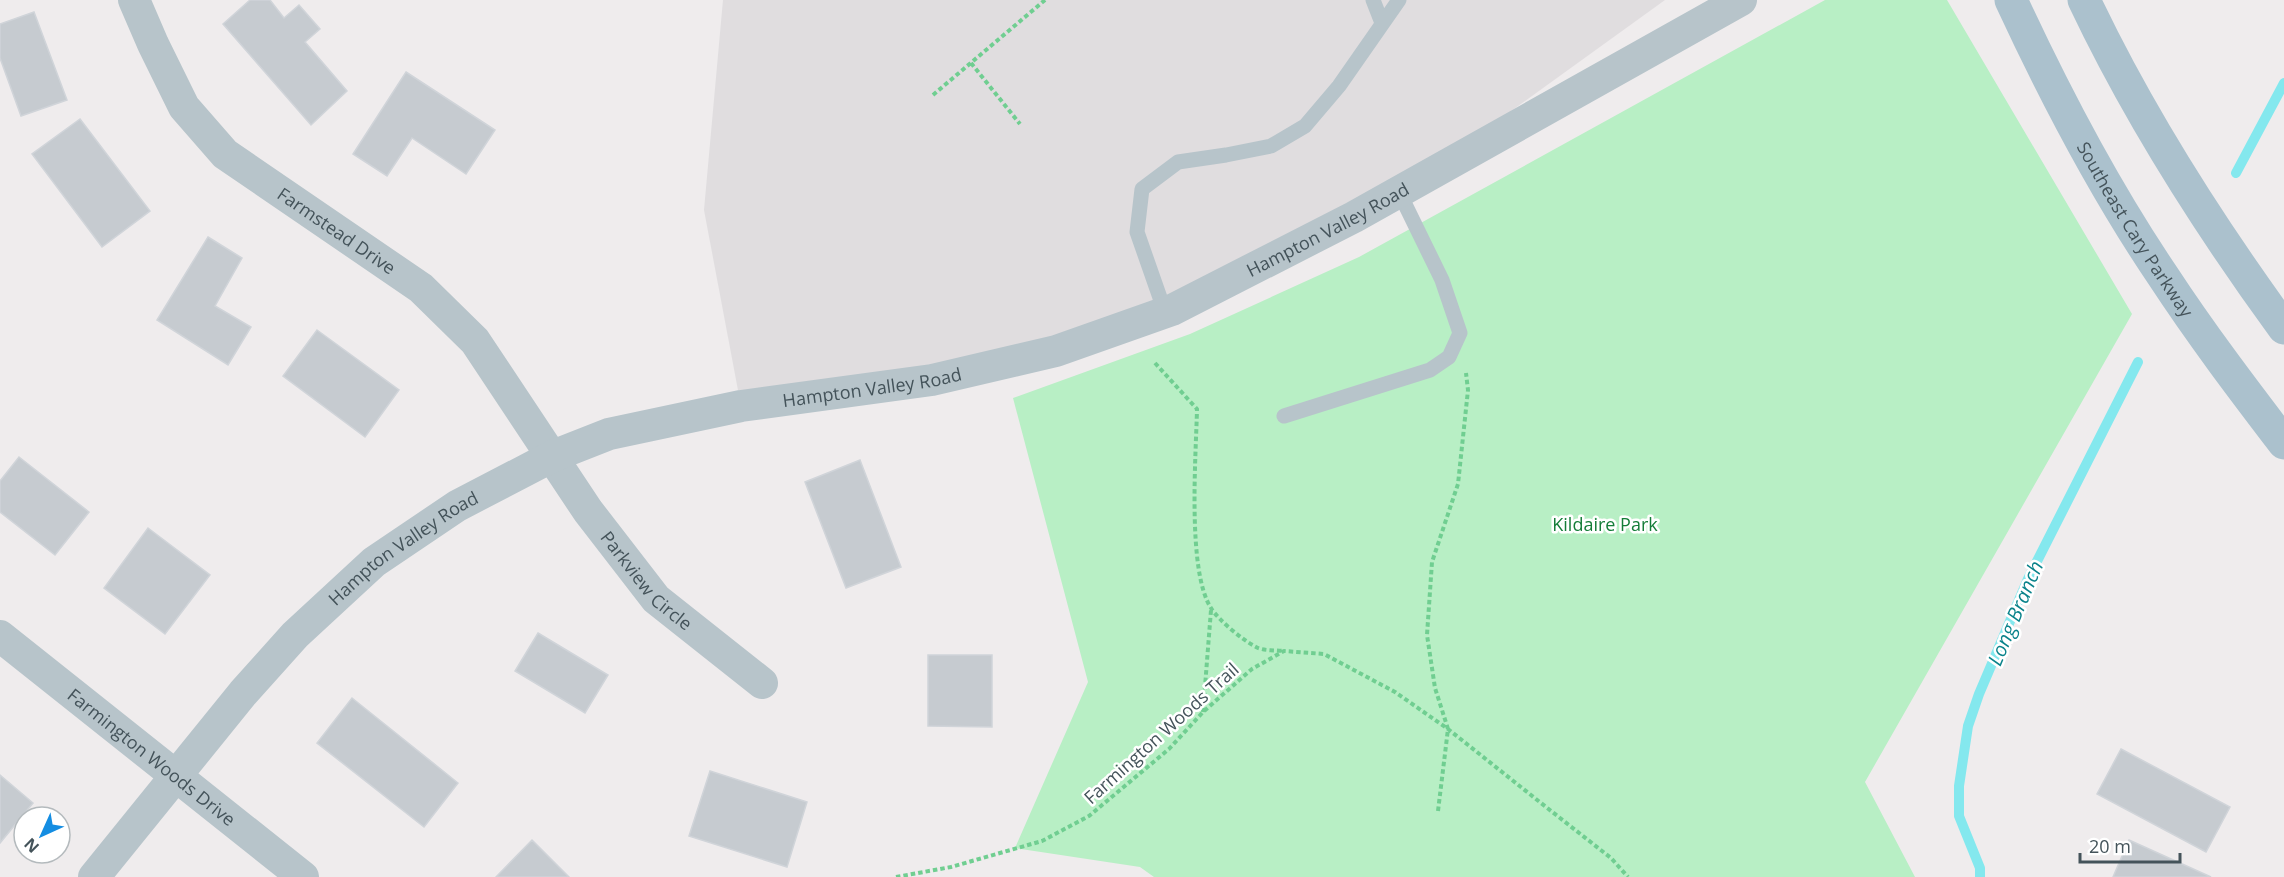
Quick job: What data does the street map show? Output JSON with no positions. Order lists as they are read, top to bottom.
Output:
{
  "streets": {
    "main road": ["Southeast Cary Parkway"],
    "street": [
      "Hampton Valley Road",
      "Farmstead Drive",
      "Parkview Circle",
      "Farmington Woods Drive"
    ],
    "path": ["Farmington Woods Trail"]
  },
  "crossings": [
    ["Hampton Valley Road", "Farmstead Drive"],
    ["Hampton Valley Road", "Parkview Circle"],
    ["Hampton Valley Road", "Farmington Woods Drive"],
    ["Farmstead Drive", "Parkview Circle"]
  ],
  "water": ["Long Branch"],
  "parks": ["Kildaire Park"],
  "scale_bar": "20 m",
  "north": "bottom left"
}
